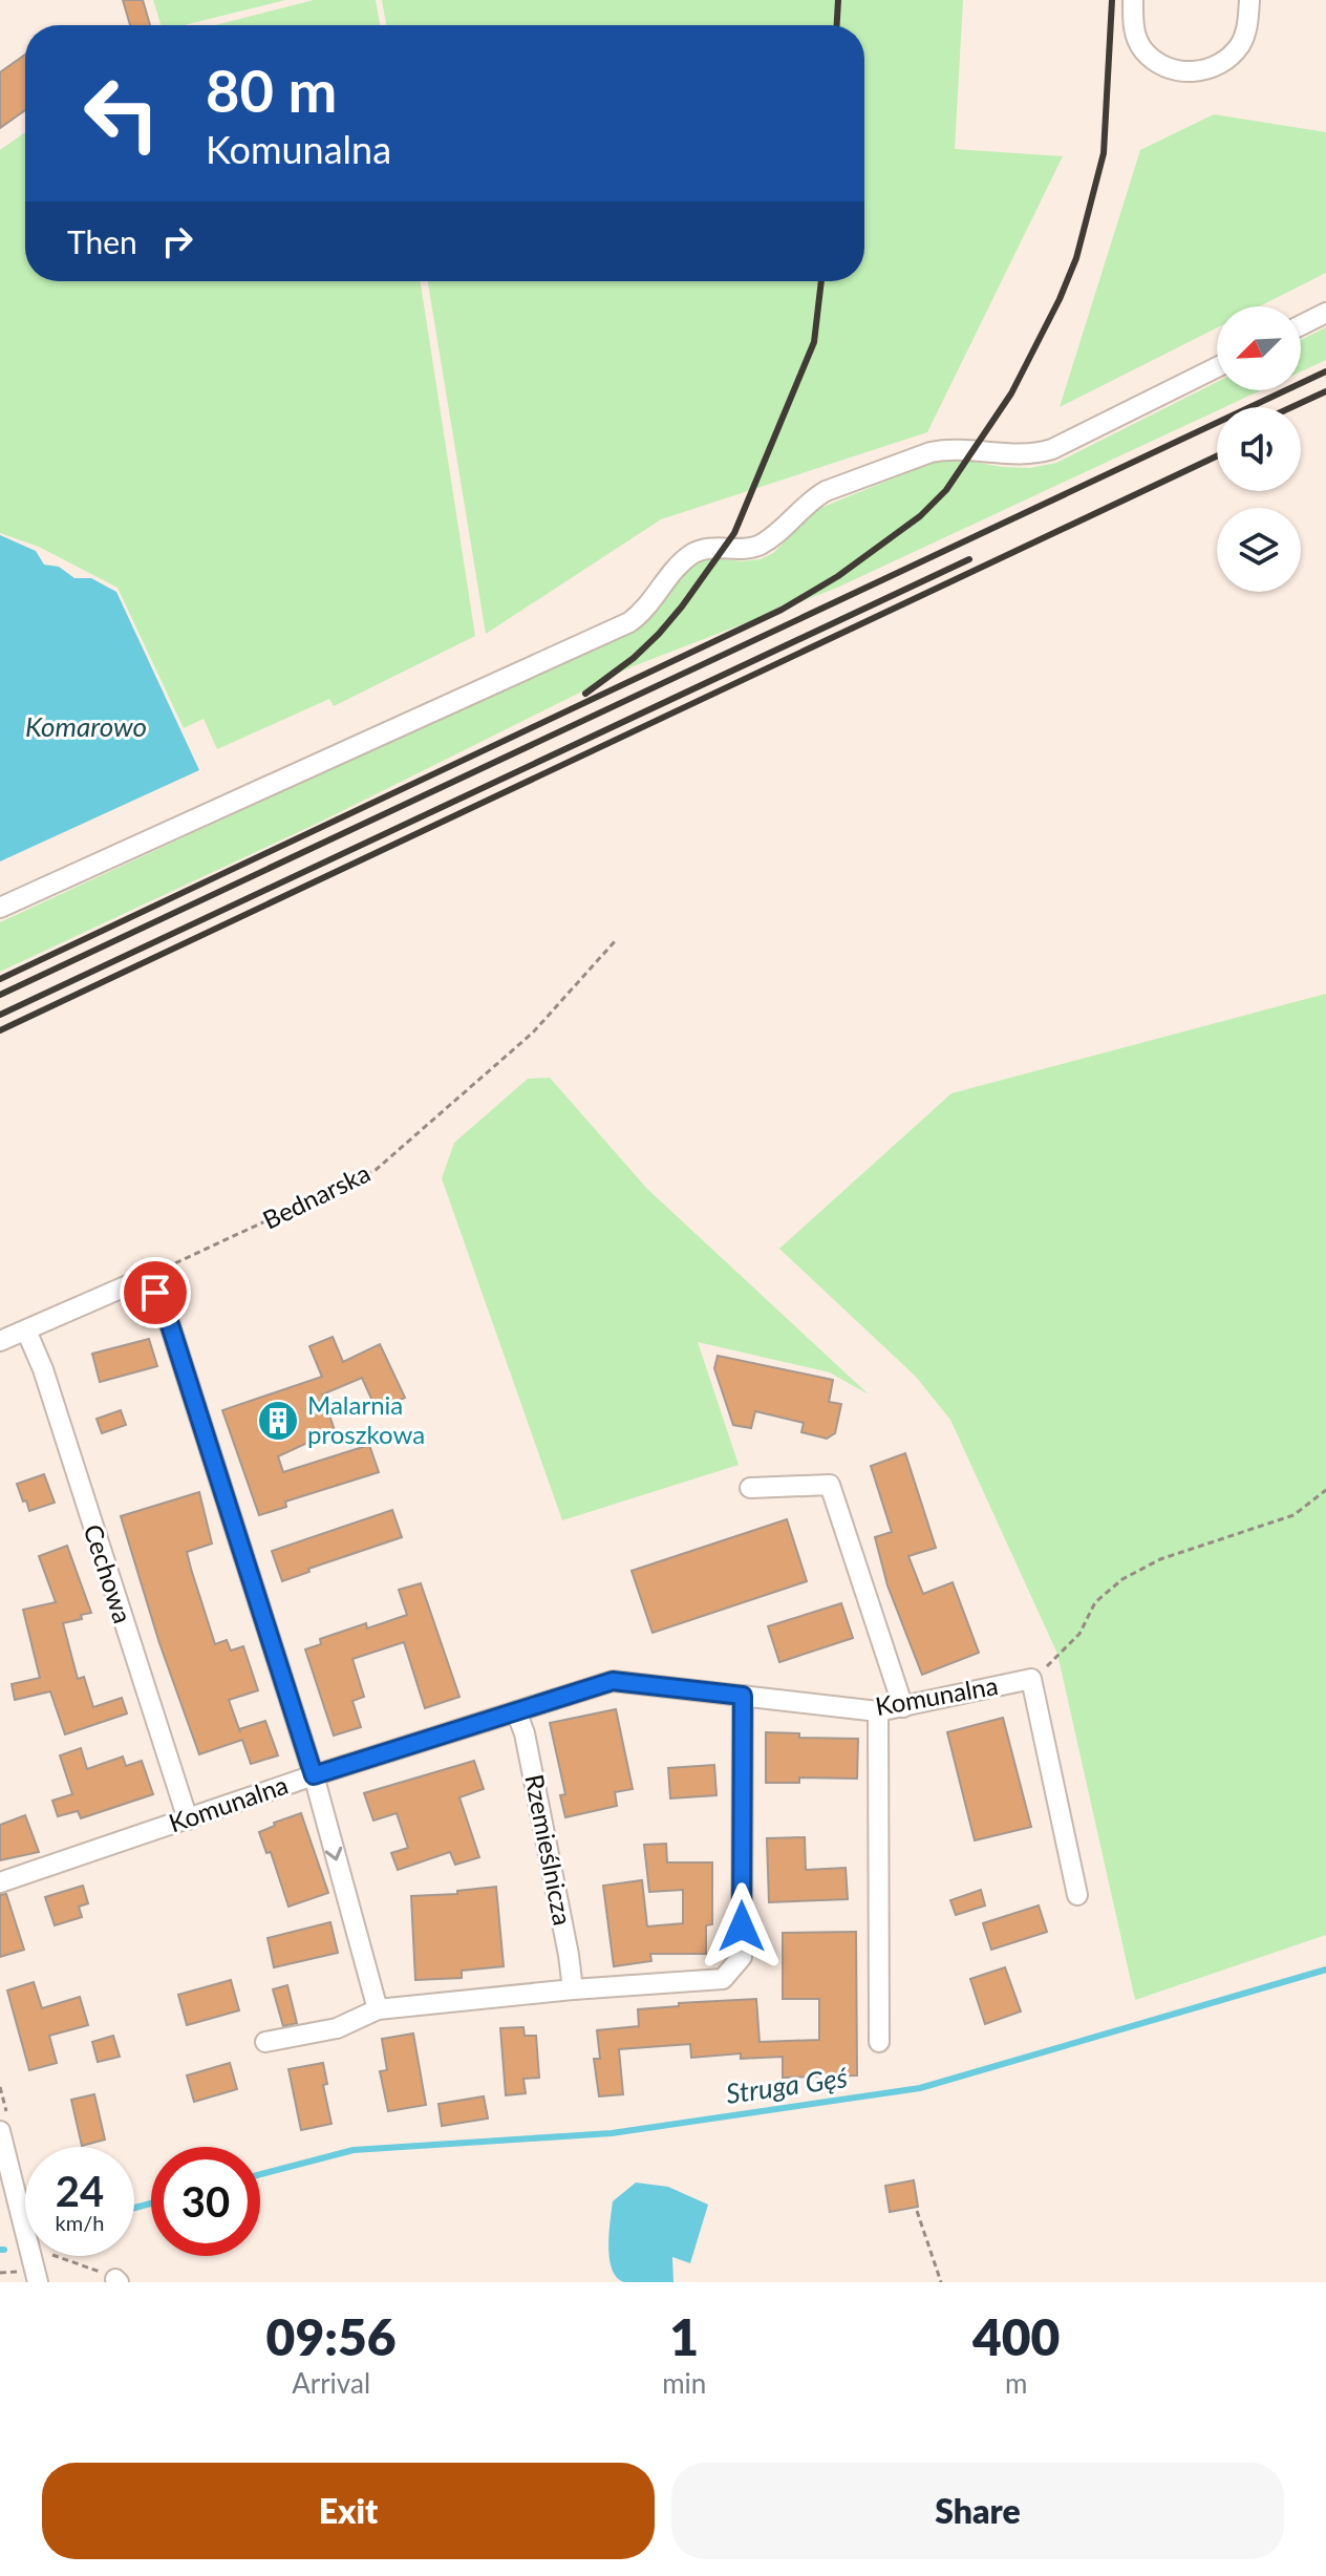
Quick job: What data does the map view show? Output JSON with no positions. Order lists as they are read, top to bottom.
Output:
{
  "streets": {
    "street": ["Cechowa", "Komunalna", "Rzemieślnicza"],
    "path": ["Bednarska"]
  },
  "crossings": [
    ["Cechowa", "Komunalna"],
    ["Komunalna", "Rzemieślnicza"]
  ],
  "water": ["Komarowo", "Struga Gęś"],
  "places": {
    "building": ["Malarnia proszkowa"]
  },
  "north": "bottom left",
  "page": {
    "turn": ["80 m", "Komunalna"],
    "then": "Then",
    "speed": "24 km/h",
    "limit": "30",
    "eta": [
      "09:56",
      "Arrival",
      "1",
      "min",
      "400",
      "m"
    ],
    "buttons": ["Exit", "Share"]
  }
}
